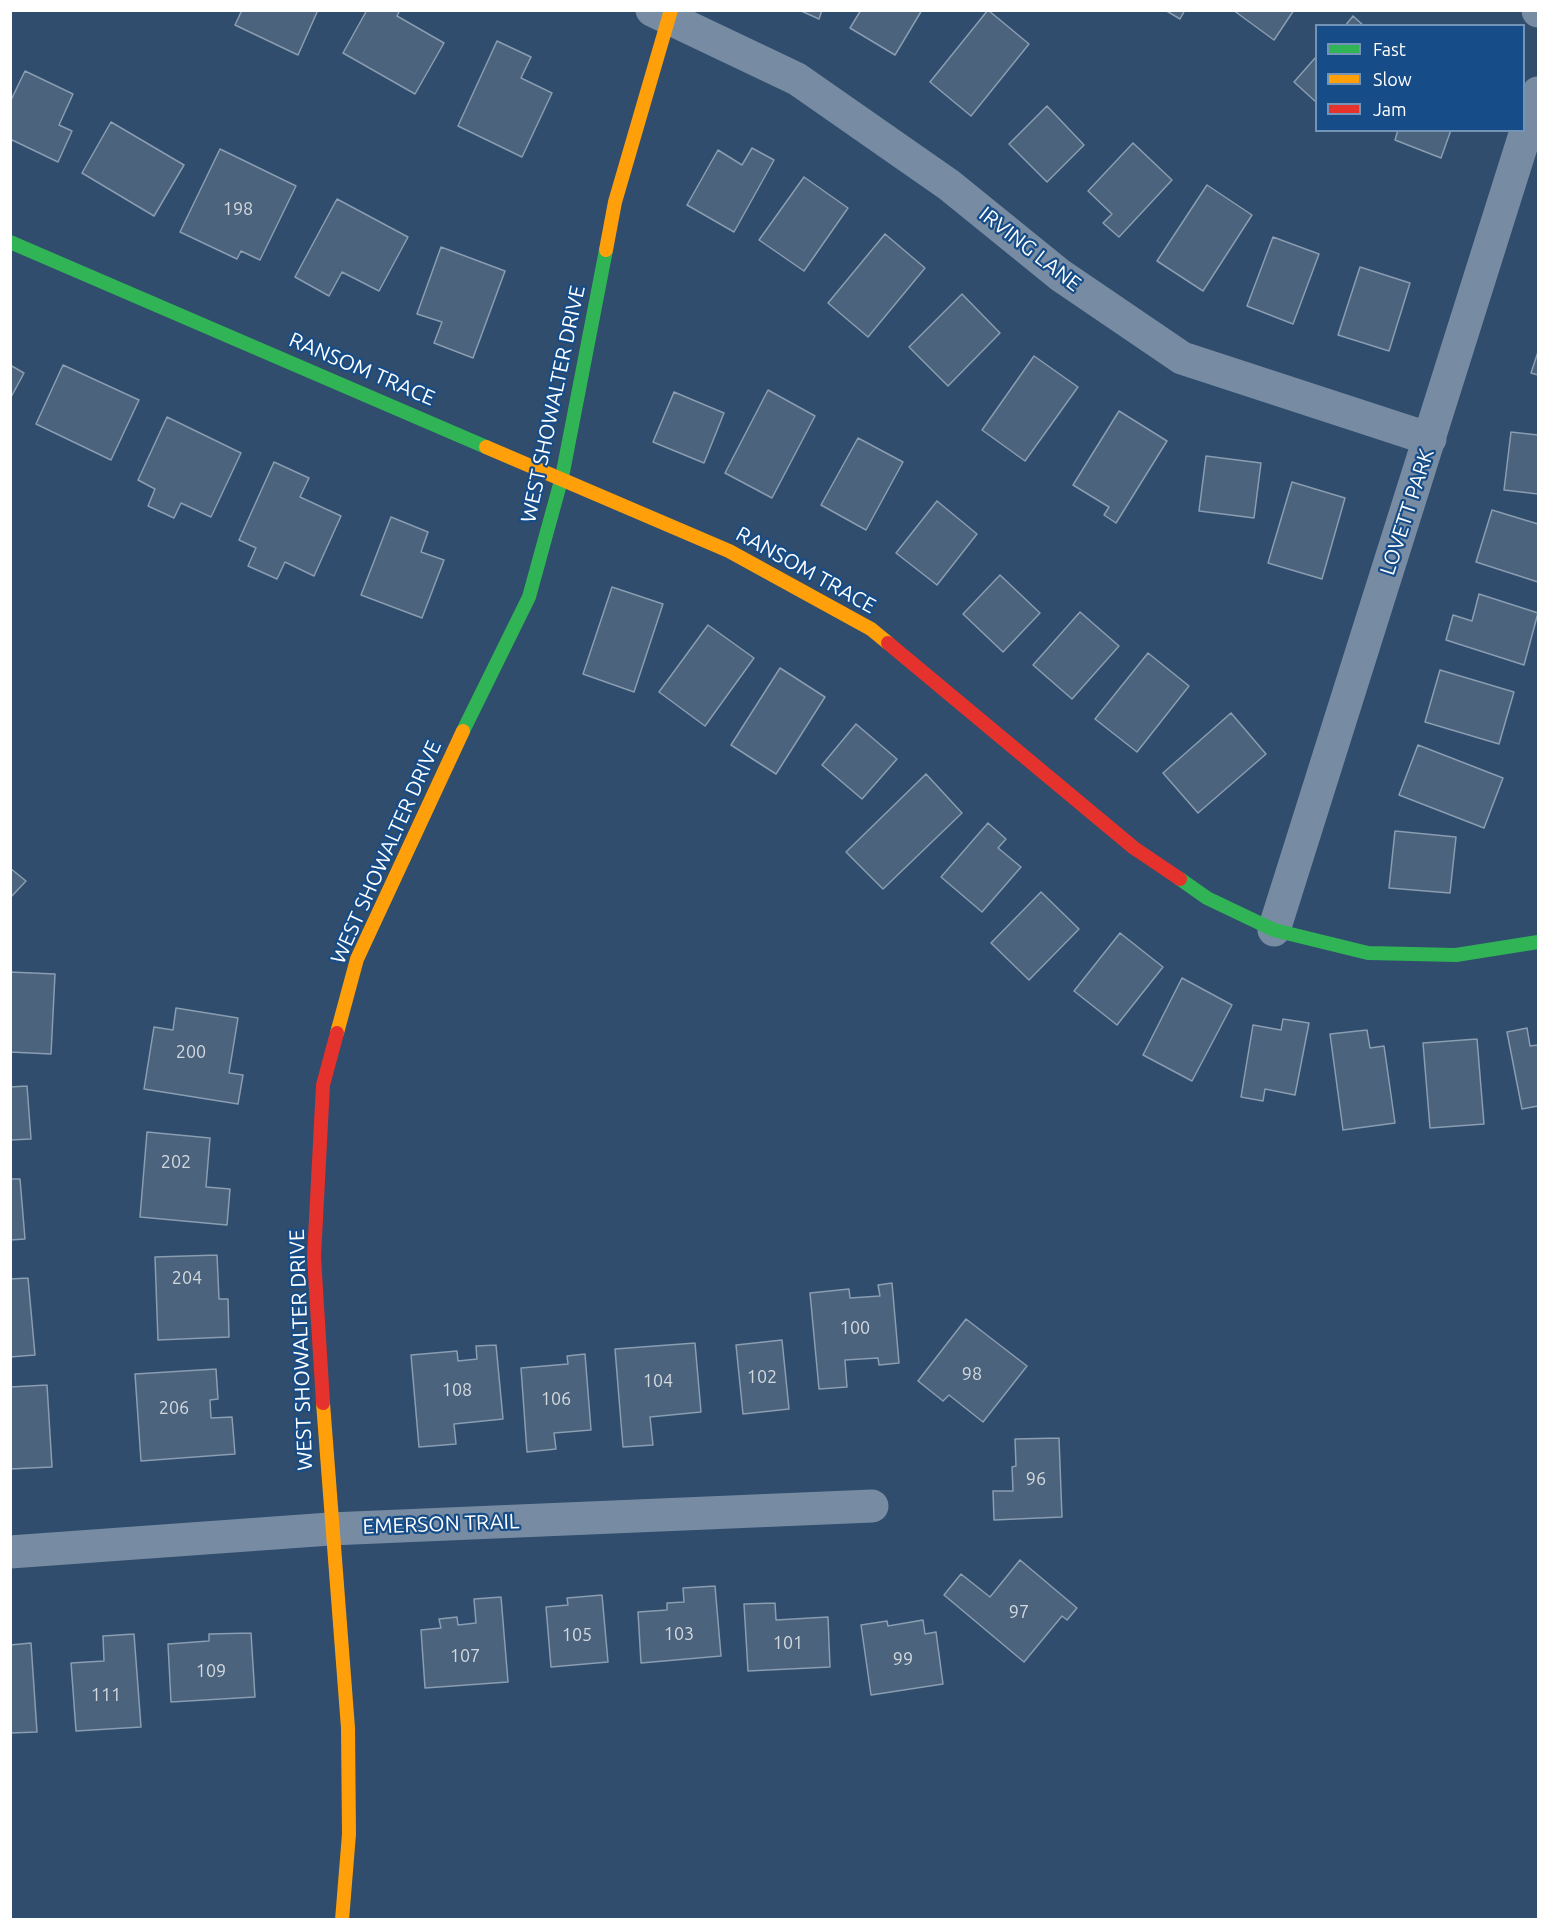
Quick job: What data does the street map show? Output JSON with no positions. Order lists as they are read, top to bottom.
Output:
{
  "streets": {
    "street": [
      "IRVING LANE",
      "RANSOM TRACE",
      "WEST SHOWALTER DRIVE",
      "LOVETT PARK",
      "EMERSON TRAIL"
    ]
  },
  "crossings": [
    ["IRVING LANE", "WEST SHOWALTER DRIVE"],
    ["IRVING LANE", "LOVETT PARK"],
    ["RANSOM TRACE", "WEST SHOWALTER DRIVE"],
    ["RANSOM TRACE", "LOVETT PARK"],
    ["WEST SHOWALTER DRIVE", "EMERSON TRAIL"]
  ],
  "house_numbers": [
    "198",
    "200",
    "202",
    "204",
    "100",
    "98",
    "102",
    "104",
    "108",
    "106",
    "206",
    "96",
    "97",
    "103",
    "105",
    "101",
    "107",
    "99",
    "109",
    "111"
  ],
  "legend": ["Fast", "Slow", "Jam"]
}
